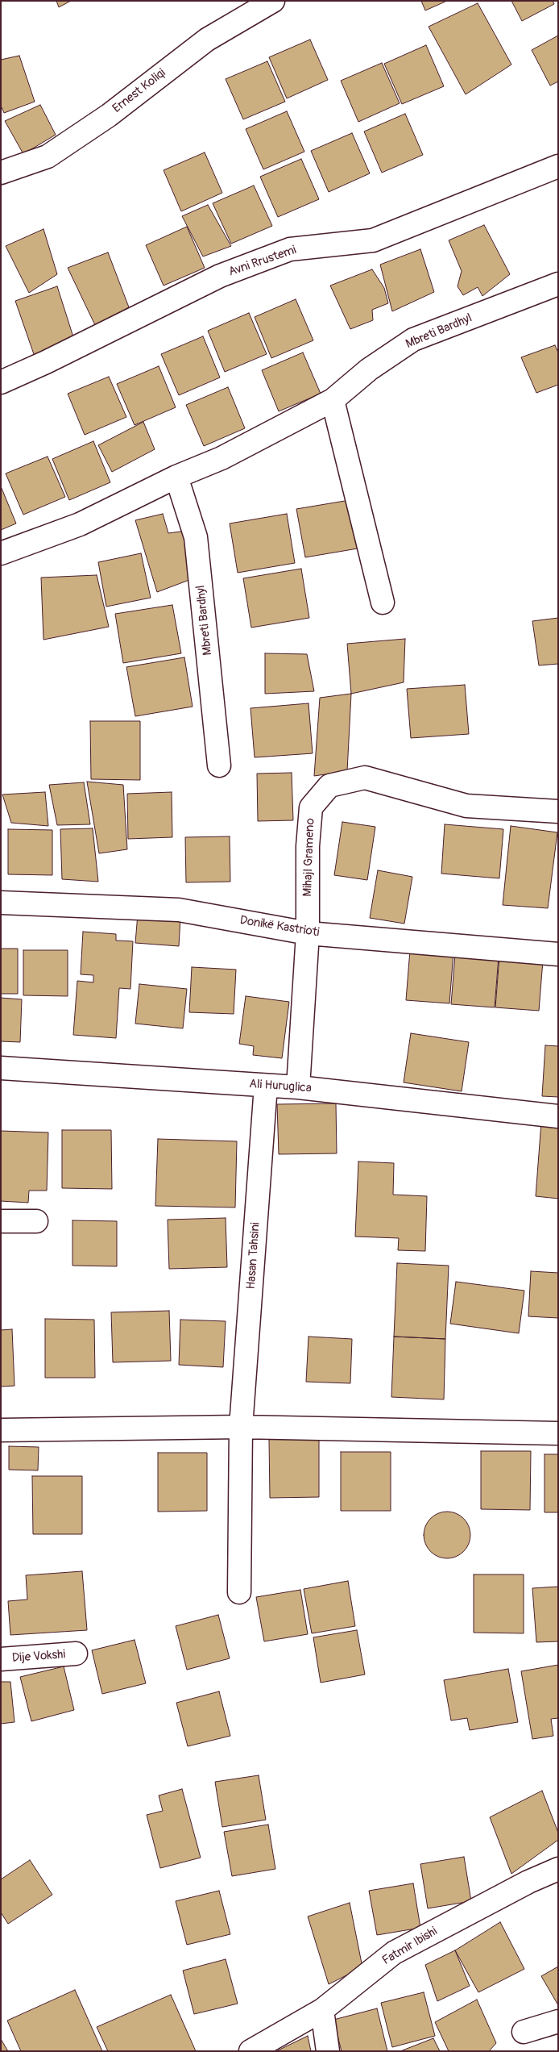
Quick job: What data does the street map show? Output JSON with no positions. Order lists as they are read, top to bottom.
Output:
{
  "streets": {
    "street": [
      "Ernest Koliqi",
      "Avni Rrustemi",
      "Mbreti Bardhyl",
      "Mihajl Grameno",
      "Donikë Kastrioti",
      "Ali Huruglica",
      "Hasan Tahsini",
      "Dije Vokshi",
      "Fatmir Ibishi"
    ]
  },
  "crossings": [
    ["Mihajl Grameno", "Donikë Kastrioti"],
    ["Mihajl Grameno", "Ali Huruglica"],
    ["Ali Huruglica", "Hasan Tahsini"]
  ]
}
